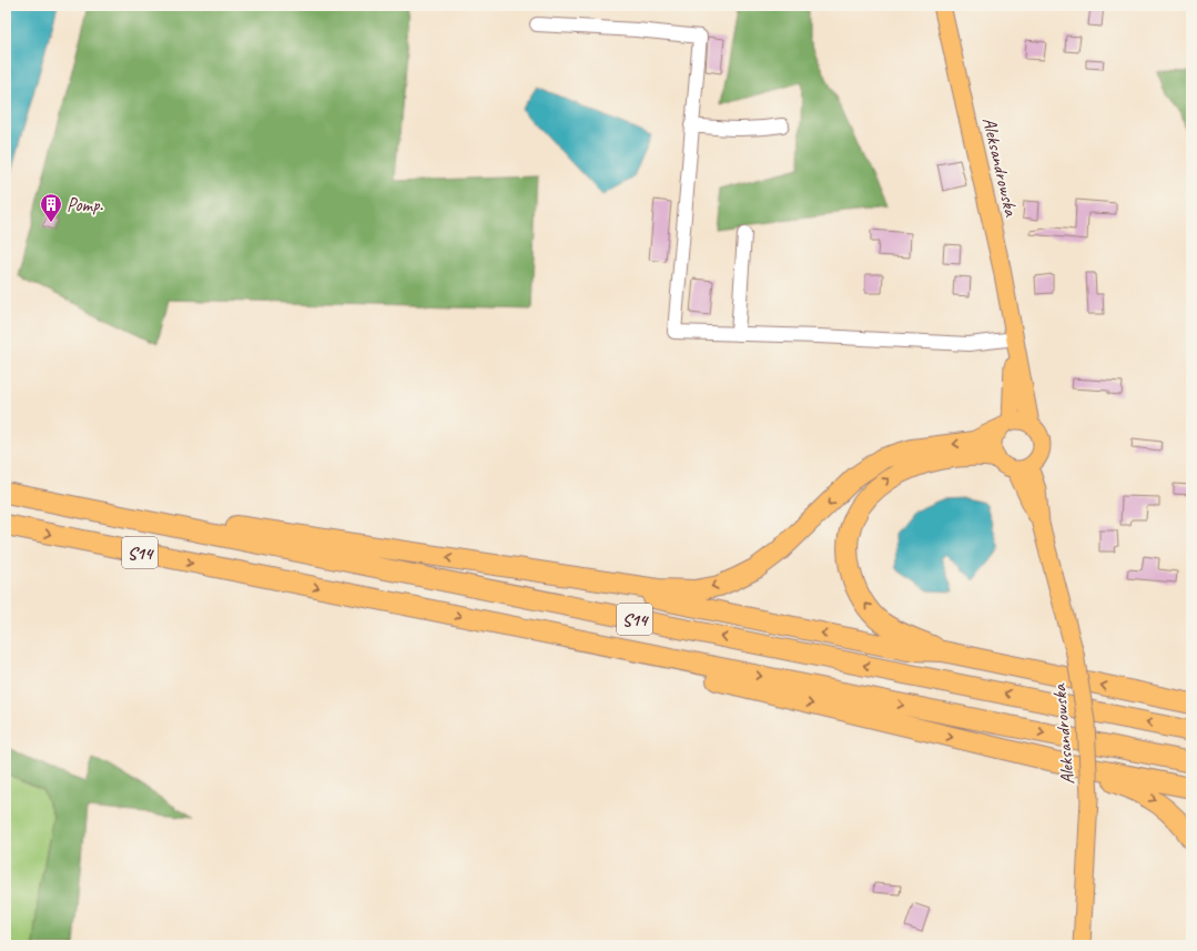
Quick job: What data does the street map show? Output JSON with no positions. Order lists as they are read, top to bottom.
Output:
{
  "streets": {
    "highway": ["S14"],
    "main road": ["Aleksandrowska"]
  },
  "places": {
    "building": ["Pomp."]
  }
}
